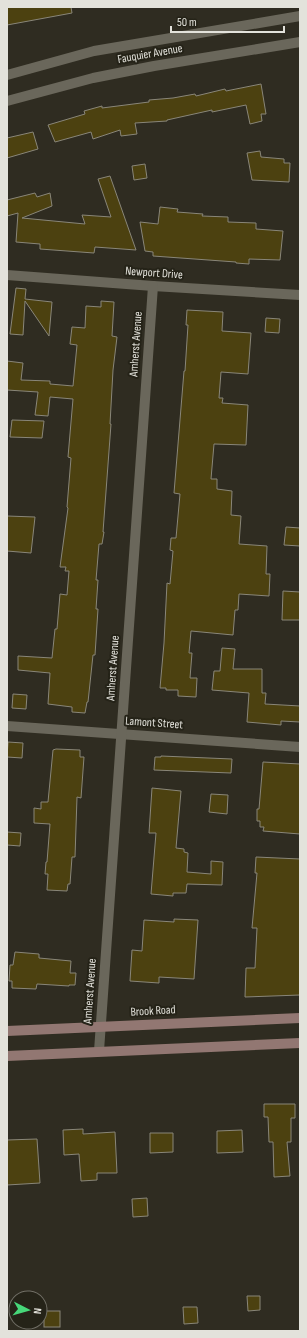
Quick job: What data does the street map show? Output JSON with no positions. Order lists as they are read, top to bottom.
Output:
{
  "streets": {
    "main road": ["Brook Road"],
    "street": [
      "Fauquier Avenue",
      "Newport Drive",
      "Amherst Avenue",
      "Lamont Street"
    ]
  },
  "crossings": [
    ["Newport Drive", "Amherst Avenue"],
    ["Amherst Avenue", "Lamont Street"],
    ["Amherst Avenue", "Brook Road"]
  ],
  "scale_bar": "50 m",
  "north": "right"
}
